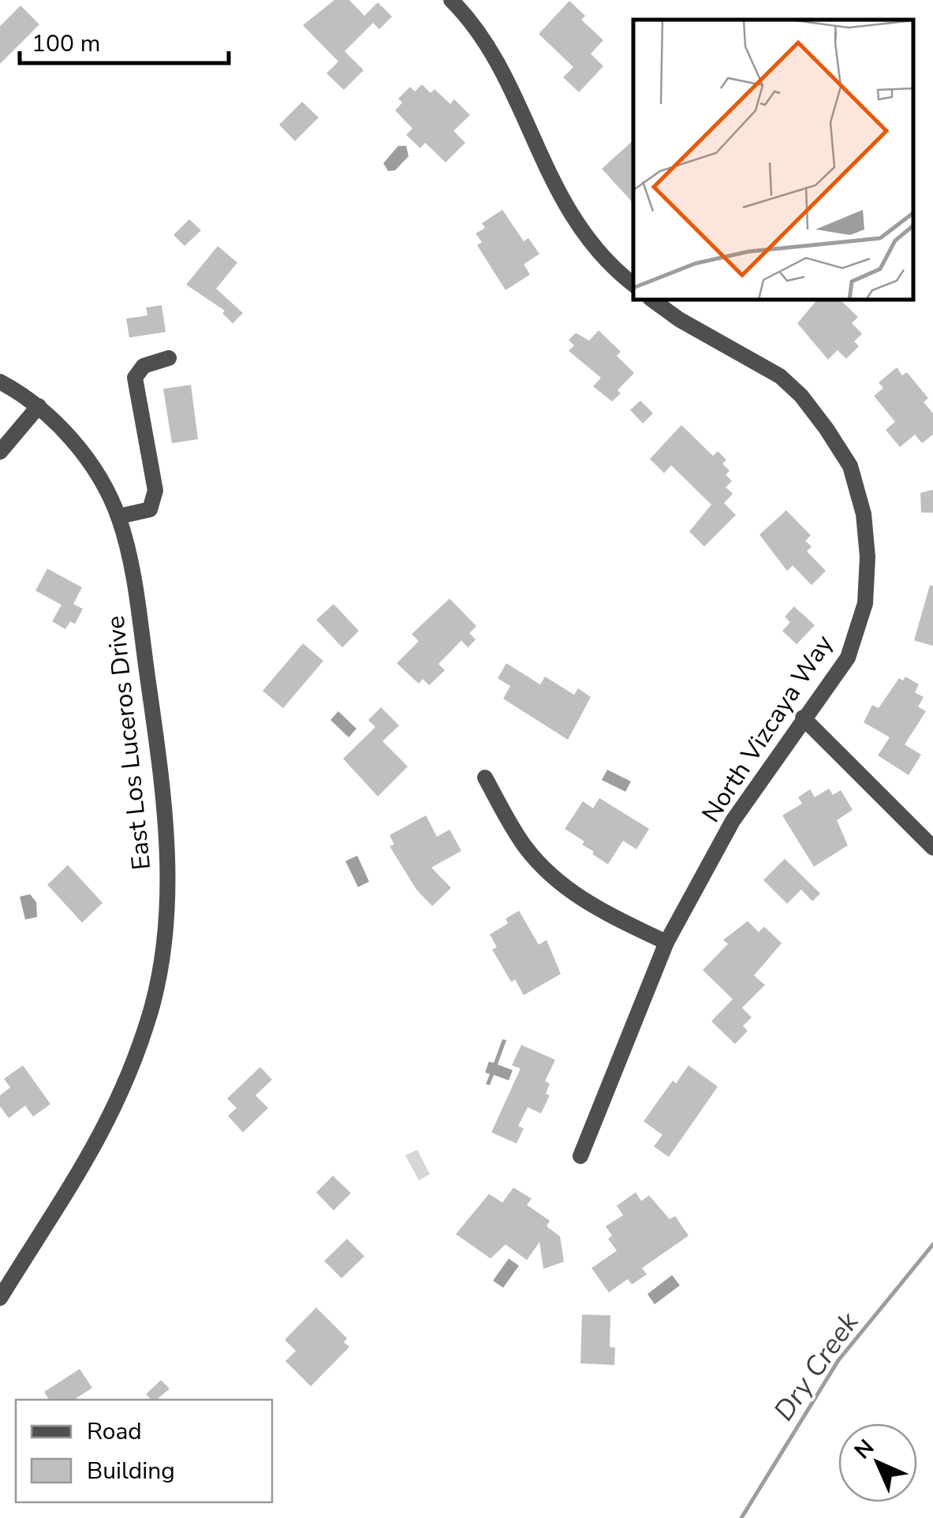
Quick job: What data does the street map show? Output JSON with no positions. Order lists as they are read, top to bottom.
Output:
{
  "streets": {
    "street": ["North Vizcaya Way", "East Los Luceros Drive"]
  },
  "water": ["Dry Creek"],
  "legend": ["Road", "Building"],
  "scale_bar": "100 m",
  "north": "top left"
}
